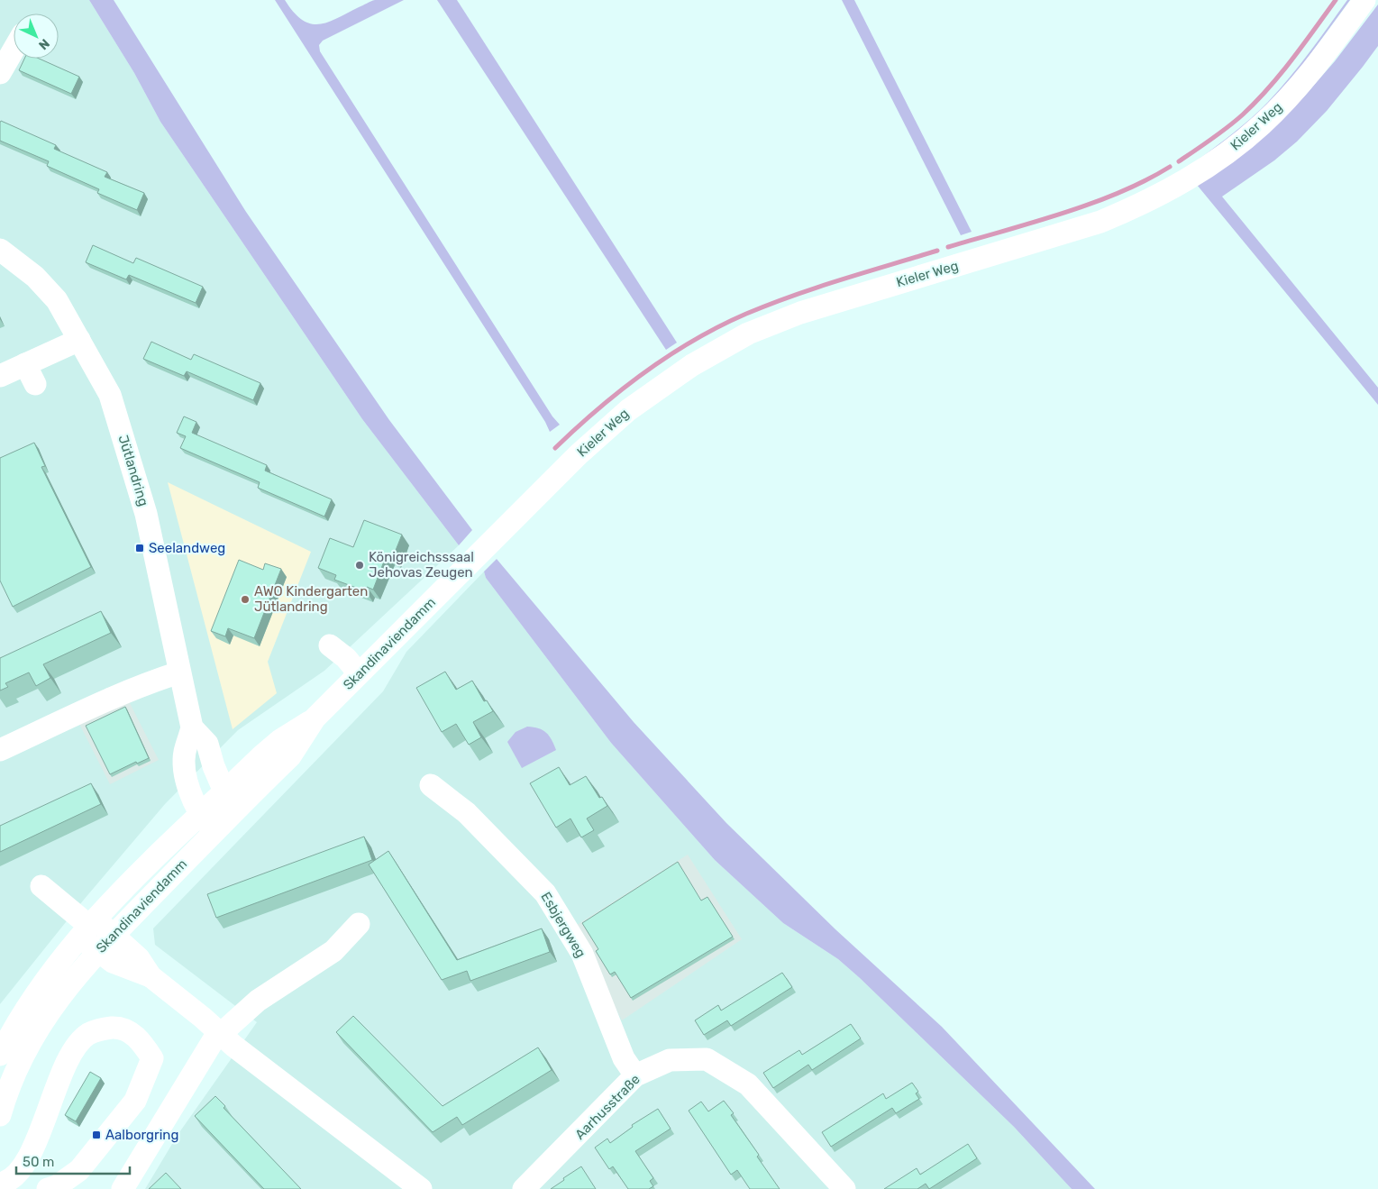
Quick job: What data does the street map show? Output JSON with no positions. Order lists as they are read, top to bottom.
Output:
{
  "streets": {
    "street": [
      "Kieler Weg",
      "Jütlandring",
      "Skandinaviendamm",
      "Esbjergweg",
      "Aarhusstraße"
    ]
  },
  "crossings": [
    ["Kieler Weg", "Skandinaviendamm"],
    ["Esbjergweg", "Aarhusstraße"]
  ],
  "places": {
    "transit": ["Seelandweg", "Aalborgring"],
    "other": ["Königreichsssaal Jehovas Zeugen", "AWO Kindergarten Jütlandring"]
  },
  "scale_bar": "50 m",
  "north": "bottom right"
}
